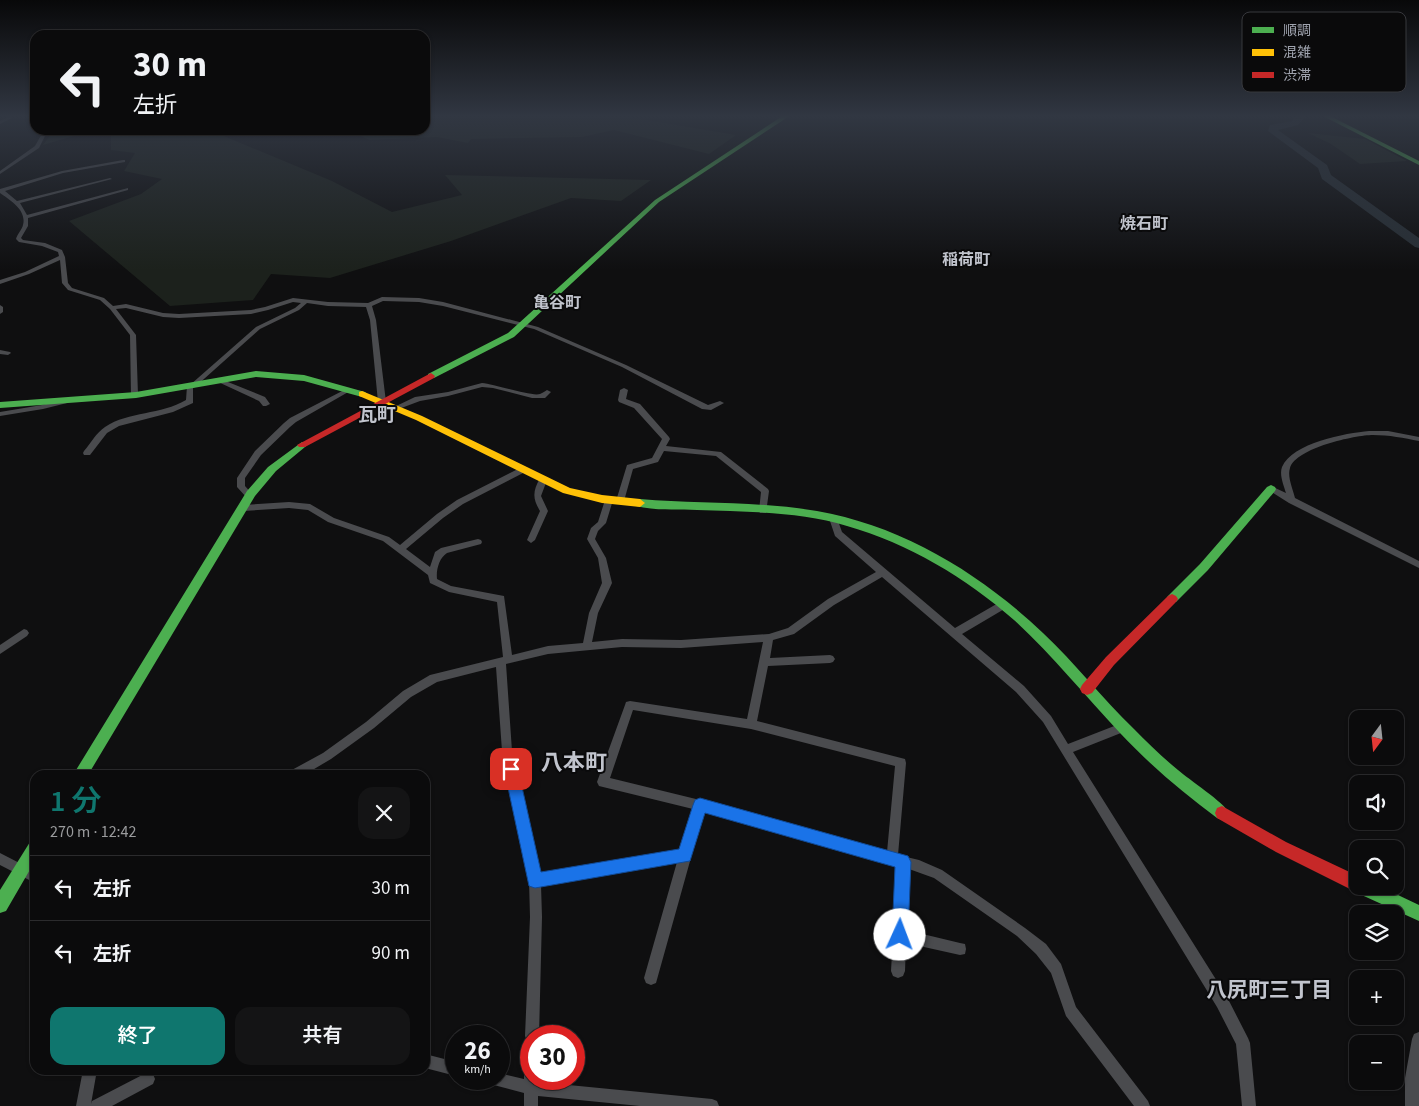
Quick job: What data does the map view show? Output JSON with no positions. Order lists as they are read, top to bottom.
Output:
{
  "districts": [
    "焼石町",
    "稲荷町",
    "亀谷町",
    "瓦町",
    "八本町",
    "八尻町三丁目"
  ],
  "legend": ["順調", "混雑", "渋滞"],
  "north": "bottom",
  "page": {
    "turn": ["30 m", "左折"],
    "map_buttons": ["+", "−"],
    "heading": ["1 分", "270 m · 12:42"],
    "list": [
      {
        "name": "左折",
        "value": "30 m"
      },
      {
        "name": "左折",
        "value": "90 m"
      }
    ],
    "buttons": ["終了", "共有"],
    "speed": "26 km/h",
    "limit": "30"
  }
}
